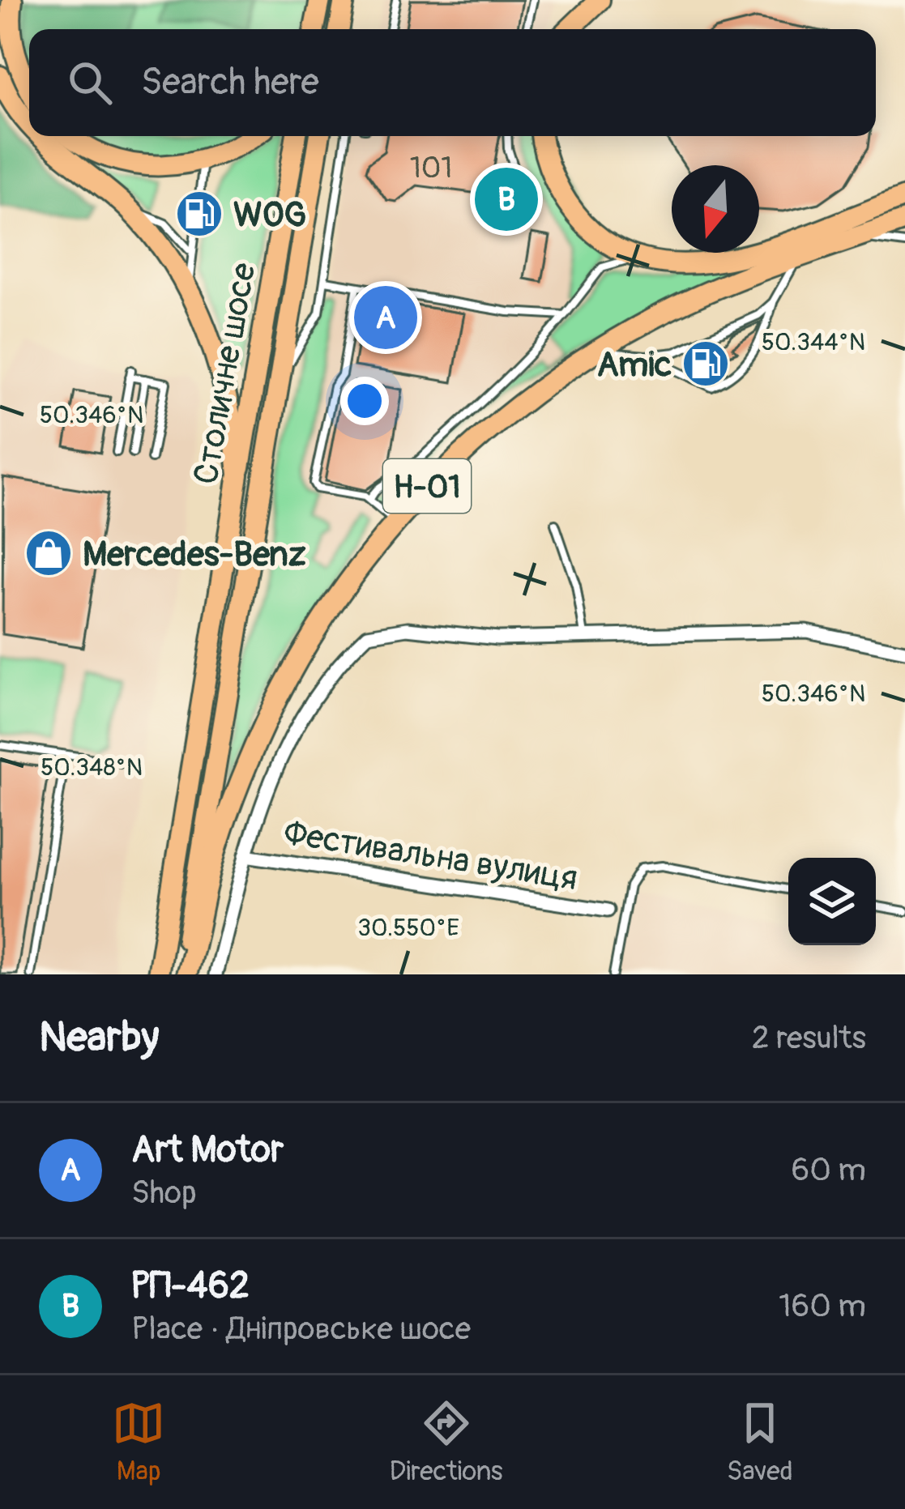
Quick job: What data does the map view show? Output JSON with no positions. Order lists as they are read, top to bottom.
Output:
{
  "streets": {
    "main road": ["Столичне шосе", "Н-01"],
    "street": ["Фестивальна вулиця"]
  },
  "crossings": [
    ["Столичне шосе", "Н-01"]
  ],
  "places": {
    "fuel station": ["WOG", "Amic"],
    "shop": ["Mercedes-Benz"]
  },
  "house_numbers": ["101"],
  "north": "bottom",
  "page": {
    "search": "Search here",
    "pins": ["B", "A"],
    "heading": ["Nearby", "2 results"],
    "list": [
      {
        "mark": "A",
        "name": "Art Motor",
        "note": "Shop",
        "value": "60 m"
      },
      {
        "mark": "B",
        "name": "РП-462",
        "note": "Place · Дніпровське шосе",
        "value": "160 m"
      }
    ],
    "nav": ["Map", "Directions", "Saved"]
  },
  "coordinates": [
    "50.344°N",
    "50.346°N",
    "50.348°N",
    "30.550°E"
  ]
}
